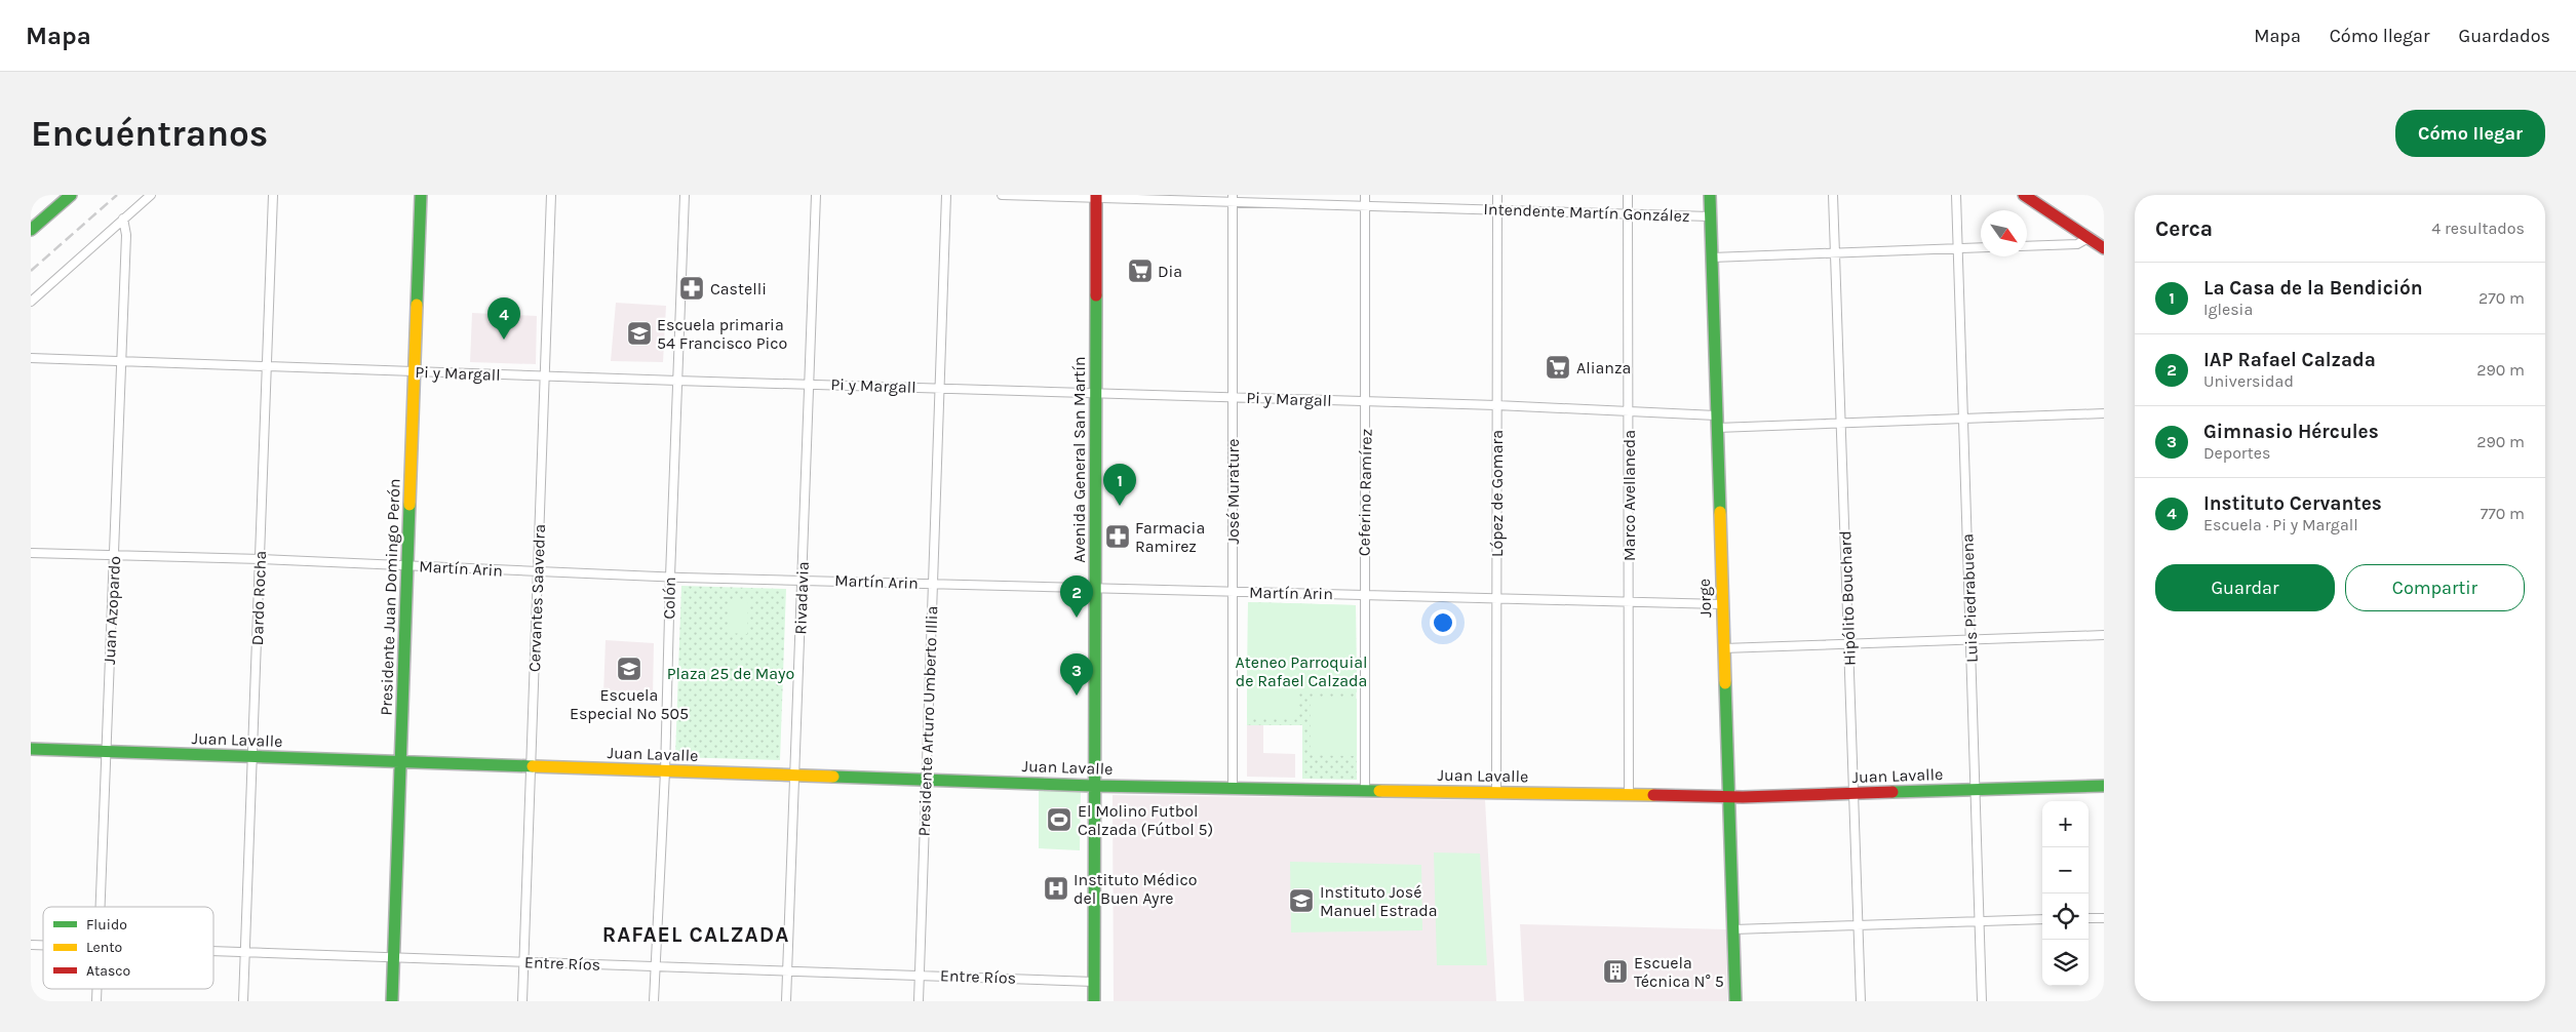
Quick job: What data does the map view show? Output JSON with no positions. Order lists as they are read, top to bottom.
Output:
{
  "streets": {
    "street": [
      "Intendente Martín González",
      "Pi y Margall",
      "Avenida General San Martín",
      "José Murature",
      "Ceferino Ramírez",
      "López de Gomara",
      "Marco Avellaneda",
      "Martín Arin",
      "Presidente Juan Domingo Perón",
      "Dardo Rocha",
      "Cervantes Saavedra",
      "Colón",
      "Rivadavia",
      "Jorge",
      "Hipólito Bouchard",
      "Luis Piedrabuena",
      "Juan Azopardo",
      "Presidente Arturo Umberto Illia",
      "Juan Lavalle",
      "Entre Ríos"
    ]
  },
  "crossings": [
    ["Intendente Martín González", "Avenida General San Martín"],
    ["Intendente Martín González", "José Murature"],
    ["Intendente Martín González", "Ceferino Ramírez"],
    ["Intendente Martín González", "López de Gomara"],
    ["Intendente Martín González", "Marco Avellaneda"],
    ["Intendente Martín González", "Jorge"],
    ["Pi y Margall", "Avenida General San Martín"],
    ["Pi y Margall", "José Murature"],
    ["Pi y Margall", "Ceferino Ramírez"],
    ["Pi y Margall", "López de Gomara"],
    ["Pi y Margall", "Marco Avellaneda"],
    ["Pi y Margall", "Presidente Juan Domingo Perón"],
    ["Pi y Margall", "Dardo Rocha"],
    ["Pi y Margall", "Cervantes Saavedra"],
    ["Pi y Margall", "Colón"],
    ["Pi y Margall", "Rivadavia"],
    ["Pi y Margall", "Jorge"],
    ["Pi y Margall", "Juan Azopardo"],
    ["Pi y Margall", "Presidente Arturo Umberto Illia"],
    ["Avenida General San Martín", "Martín Arin"],
    ["Avenida General San Martín", "Juan Lavalle"],
    ["Avenida General San Martín", "Entre Ríos"],
    ["José Murature", "Martín Arin"],
    ["José Murature", "Juan Lavalle"],
    ["Ceferino Ramírez", "Martín Arin"],
    ["Ceferino Ramírez", "Juan Lavalle"],
    ["López de Gomara", "Martín Arin"],
    ["López de Gomara", "Juan Lavalle"],
    ["Marco Avellaneda", "Martín Arin"],
    ["Marco Avellaneda", "Juan Lavalle"],
    ["Martín Arin", "Presidente Juan Domingo Perón"],
    ["Martín Arin", "Dardo Rocha"],
    ["Martín Arin", "Cervantes Saavedra"],
    ["Martín Arin", "Colón"],
    ["Martín Arin", "Rivadavia"],
    ["Martín Arin", "Jorge"],
    ["Martín Arin", "Juan Azopardo"],
    ["Martín Arin", "Presidente Arturo Umberto Illia"],
    ["Presidente Juan Domingo Perón", "Juan Lavalle"],
    ["Presidente Juan Domingo Perón", "Entre Ríos"],
    ["Dardo Rocha", "Juan Lavalle"],
    ["Dardo Rocha", "Entre Ríos"],
    ["Cervantes Saavedra", "Juan Lavalle"],
    ["Cervantes Saavedra", "Entre Ríos"],
    ["Colón", "Juan Lavalle"],
    ["Colón", "Entre Ríos"],
    ["Rivadavia", "Juan Lavalle"],
    ["Rivadavia", "Entre Ríos"],
    ["Jorge", "Juan Lavalle"],
    ["Hipólito Bouchard", "Juan Lavalle"],
    ["Luis Piedrabuena", "Juan Lavalle"],
    ["Juan Azopardo", "Juan Lavalle"],
    ["Presidente Arturo Umberto Illia", "Juan Lavalle"],
    ["Presidente Arturo Umberto Illia", "Entre Ríos"]
  ],
  "districts": ["RAFAEL CALZADA"],
  "parks": ["Ateneo Parroquial de Rafael Calzada", "Plaza 25 de Mayo"],
  "places": {
    "supermarket": ["Dia", "Alianza"],
    "pharmacy": ["Castelli", "Farmacia Ramirez"],
    "school or university": ["Escuela primaria 54 Francisco Pico", "Escuela Especial Nº 505", "Instituto José Manuel Estrada"],
    "sports": ["El Molino Futbol Calzada (Fútbol 5)"],
    "hospital": ["Instituto Médico del Buen Ayre"],
    "building": ["Escuela Técnica N° 5"]
  },
  "legend": ["Fluido", "Lento", "Atasco"],
  "north": "bottom right",
  "page": {
    "header": "Mapa",
    "nav": ["Mapa", "Cómo llegar", "Guardados"],
    "buttons": [
      "Cómo llegar",
      ["Guardar", "Compartir"]
    ],
    "title": "Encuéntranos",
    "heading": ["Cerca", "4 resultados"],
    "list": [
      {
        "mark": "1",
        "name": "La Casa de la Bendición",
        "note": "Iglesia",
        "value": "270 m"
      },
      {
        "mark": "2",
        "name": "IAP Rafael Calzada",
        "note": "Universidad",
        "value": "290 m"
      },
      {
        "mark": "3",
        "name": "Gimnasio Hércules",
        "note": "Deportes",
        "value": "290 m"
      },
      {
        "mark": "4",
        "name": "Instituto Cervantes",
        "note": "Escuela · Pi y Margall",
        "value": "770 m"
      }
    ],
    "pins": [
      "4",
      "1",
      "2",
      "3"
    ],
    "map_buttons": ["+", "−"]
  }
}
